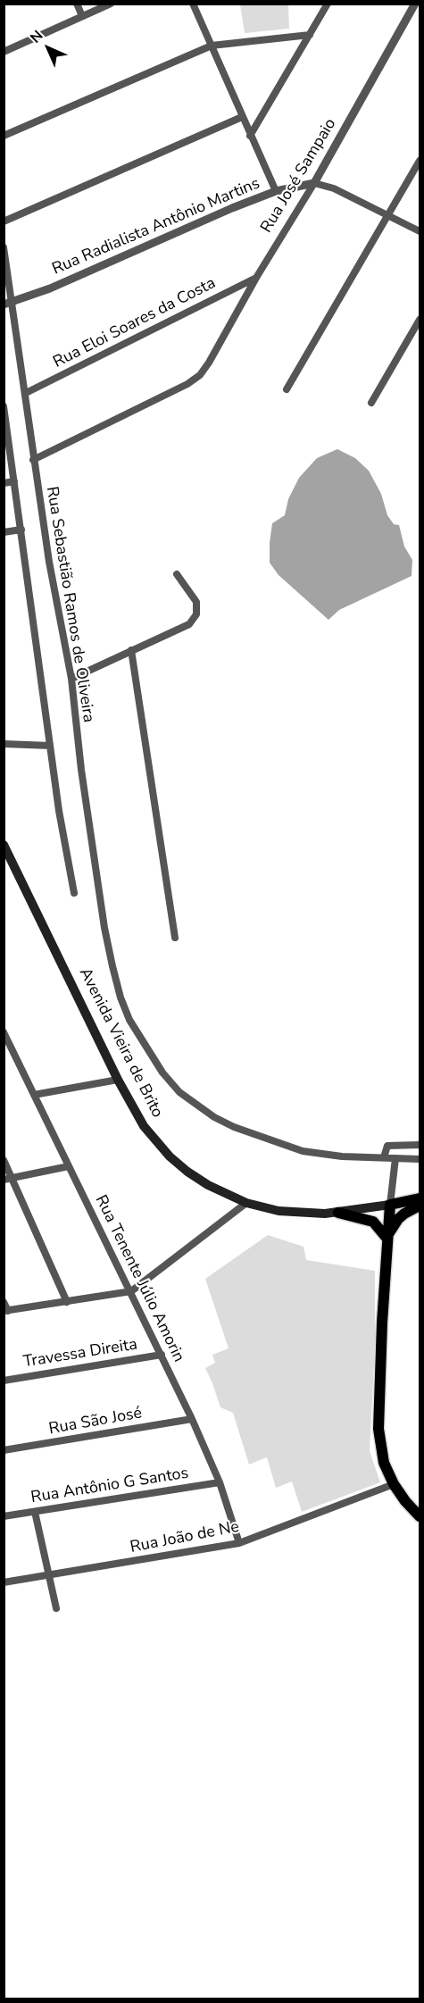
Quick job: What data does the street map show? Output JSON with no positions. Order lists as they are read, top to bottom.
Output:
{
  "streets": {
    "main road": ["Avenida Vieira de Brito"],
    "street": [
      "Rua José Sampaio",
      "Rua Radialista Antônio Martins",
      "Rua Eloi Soares da Costa",
      "Rua Sebastião Ramos de Oliveira",
      "Rua Tenente Júlio Amorin",
      "Travessa Direita",
      "Rua São José",
      "Rua Antônio G Santos",
      "Rua João de Ne"
    ]
  },
  "crossings": [
    ["Rua José Sampaio", "Rua Radialista Antônio Martins"],
    ["Rua José Sampaio", "Rua Eloi Soares da Costa"],
    ["Rua José Sampaio", "Rua Sebastião Ramos de Oliveira"],
    ["Rua Radialista Antônio Martins", "Rua Sebastião Ramos de Oliveira"],
    ["Rua Eloi Soares da Costa", "Rua Sebastião Ramos de Oliveira"],
    ["Rua Tenente Júlio Amorin", "Travessa Direita"],
    ["Rua Tenente Júlio Amorin", "Rua São José"],
    ["Rua Tenente Júlio Amorin", "Rua Antônio G Santos"],
    ["Rua Tenente Júlio Amorin", "Rua João de Ne"]
  ],
  "north": "top left"
}
